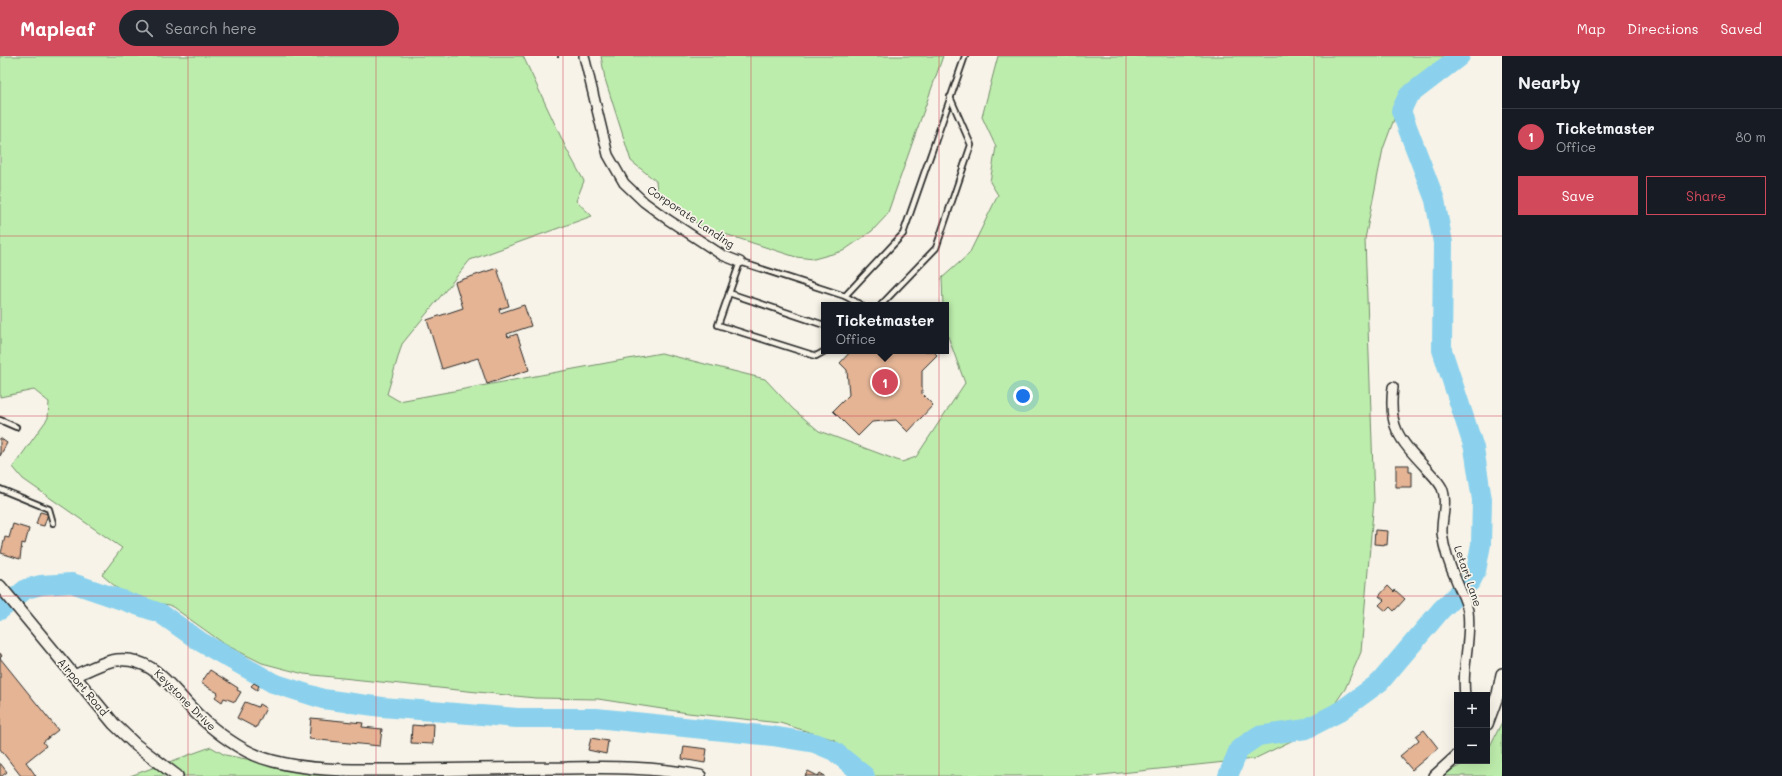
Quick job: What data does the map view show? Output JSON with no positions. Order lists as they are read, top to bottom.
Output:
{
  "streets": {
    "street": [
      "Corporate Landing",
      "Letart Lane",
      "Airport Road",
      "Keystone Drive"
    ]
  },
  "crossings": [
    ["Airport Road", "Keystone Drive"]
  ],
  "page": {
    "header": "Mapleaf",
    "search": "Search here",
    "nav": ["Map", "Directions", "Saved"],
    "heading": "Nearby",
    "list": [
      {
        "mark": "1",
        "name": "Ticketmaster",
        "note": "Office",
        "value": "80 m"
      }
    ],
    "buttons": ["Save", "Share"],
    "popup": ["Ticketmaster", "Office"],
    "pins": "1",
    "map_buttons": ["+", "−"]
  }
}
